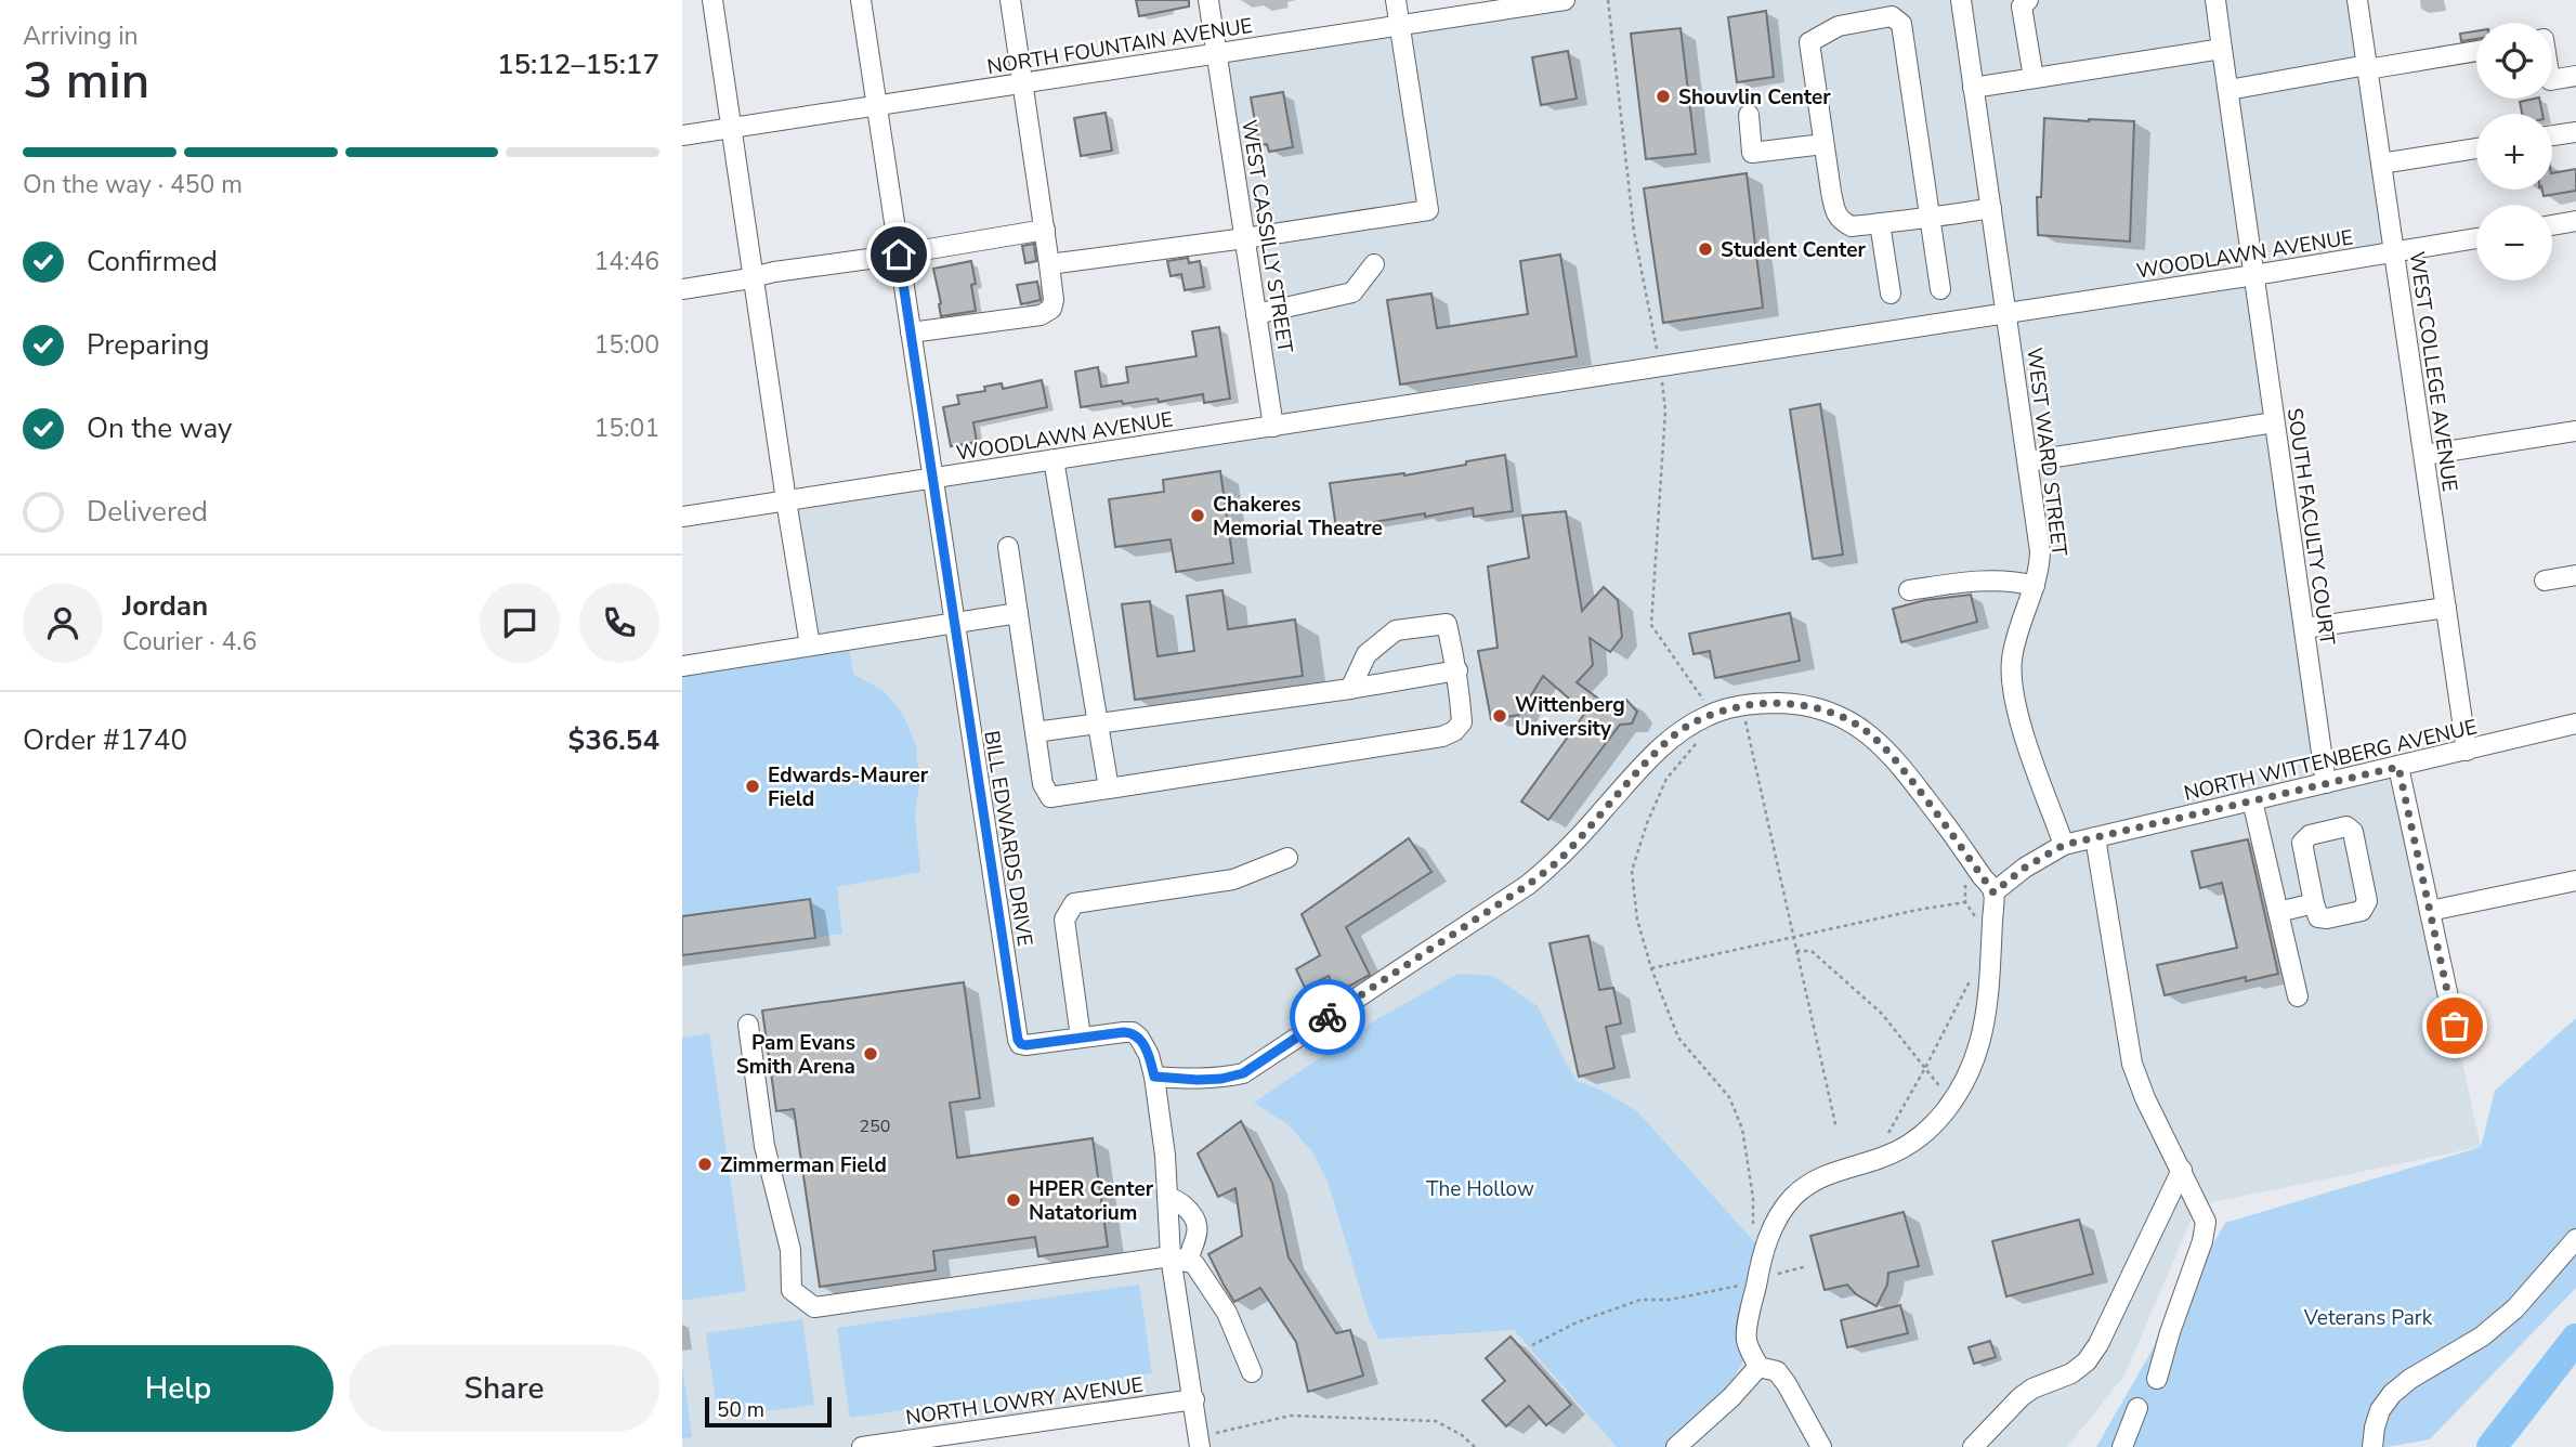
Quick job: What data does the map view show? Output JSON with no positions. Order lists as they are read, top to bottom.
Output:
{
  "streets": {
    "street": [
      "NORTH FOUNTAIN AVENUE",
      "WEST CASSILLY STREET",
      "WOODLAWN AVENUE",
      "WEST COLLEGE AVENUE",
      "WEST WARD STREET",
      "SOUTH FACULTY COURT",
      "NORTH WITTENBERG AVENUE",
      "BILL EDWARDS DRIVE",
      "NORTH LOWRY AVENUE"
    ]
  },
  "crossings": [
    ["NORTH FOUNTAIN AVENUE", "WEST CASSILLY STREET"],
    ["NORTH FOUNTAIN AVENUE", "BILL EDWARDS DRIVE"],
    ["WEST CASSILLY STREET", "WOODLAWN AVENUE"],
    ["WOODLAWN AVENUE", "WEST COLLEGE AVENUE"],
    ["WOODLAWN AVENUE", "WEST WARD STREET"],
    ["WOODLAWN AVENUE", "SOUTH FACULTY COURT"],
    ["WOODLAWN AVENUE", "BILL EDWARDS DRIVE"],
    ["WEST COLLEGE AVENUE", "NORTH WITTENBERG AVENUE"],
    ["SOUTH FACULTY COURT", "NORTH WITTENBERG AVENUE"],
    ["BILL EDWARDS DRIVE", "NORTH LOWRY AVENUE"]
  ],
  "parks": ["The Hollow", "Veterans Park"],
  "places": [
    "Shouvlin Center",
    "Student Center",
    "Chakeres Memorial Theatre",
    "Wittenberg University",
    "Edwards-Maurer Field",
    "Pam Evans Smith Arena",
    "Zimmerman Field",
    "HPER Center Natatorium"
  ],
  "house_numbers": ["250"],
  "scale_bar": "50 m",
  "page": {
    "heading": ["3 min", "Arriving in", "15:12–15:17"],
    "panel": [
      "Jordan",
      "Courier · 4.6",
      "Order #1740",
      "$36.54"
    ],
    "map_buttons": ["+", "−"],
    "bar": "On the way · 450 m",
    "list": [
      ["Confirmed", "14:46"],
      ["Preparing", "15:00"],
      ["On the way", "15:01"],
      "Delivered"
    ],
    "buttons": ["Help", "Share"],
    "scale": "50 m"
  }
}
